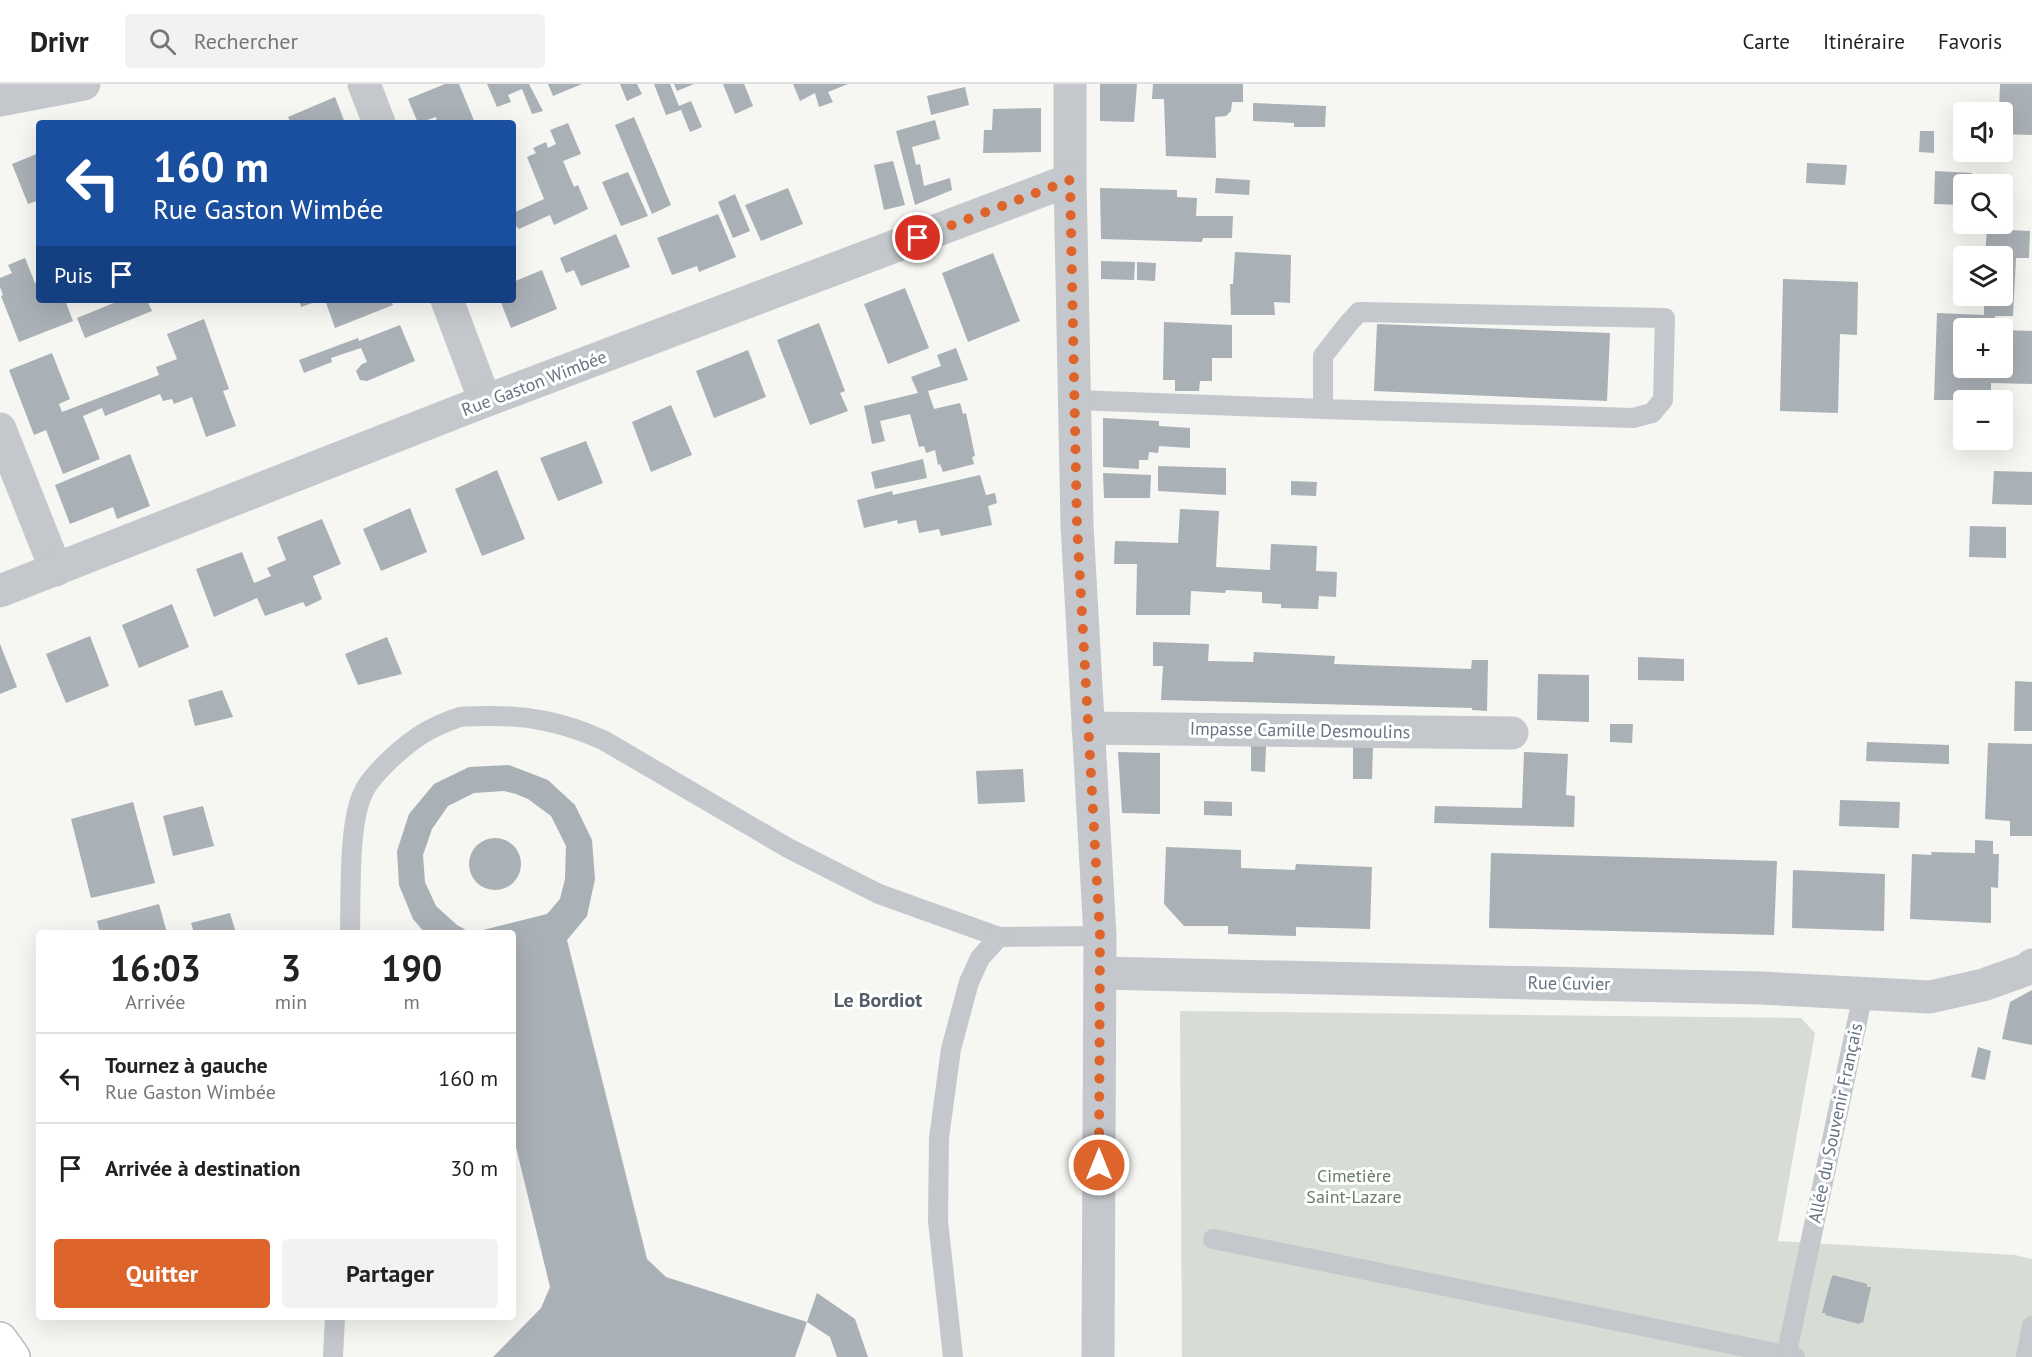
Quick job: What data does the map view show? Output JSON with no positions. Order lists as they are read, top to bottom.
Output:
{
  "streets": {
    "street": ["Rue Gaston Wimbée", "Impasse Camille Desmoulins", "Rue Cuvier"],
    "lane": ["Allée du Souvenir Français"]
  },
  "crossings": [
    ["Rue Cuvier", "Allée du Souvenir Français"]
  ],
  "districts": ["Le Bordiot"],
  "parks": ["Cimetière Saint-Lazare"],
  "page": {
    "header": "Drivr",
    "search": "Rechercher",
    "nav": ["Carte", "Itinéraire", "Favoris"],
    "map_buttons": ["+", "−"],
    "turn": ["160 m", "Rue Gaston Wimbée"],
    "then": "Puis",
    "eta": [
      "16:03",
      "Arrivée",
      "3",
      "min",
      "190",
      "m"
    ],
    "list": [
      {
        "name": "Tournez à gauche",
        "note": "Rue Gaston Wimbée",
        "value": "160 m"
      },
      {
        "name": "Arrivée à destination",
        "value": "30 m"
      }
    ],
    "buttons": ["Quitter", "Partager"]
  }
}
